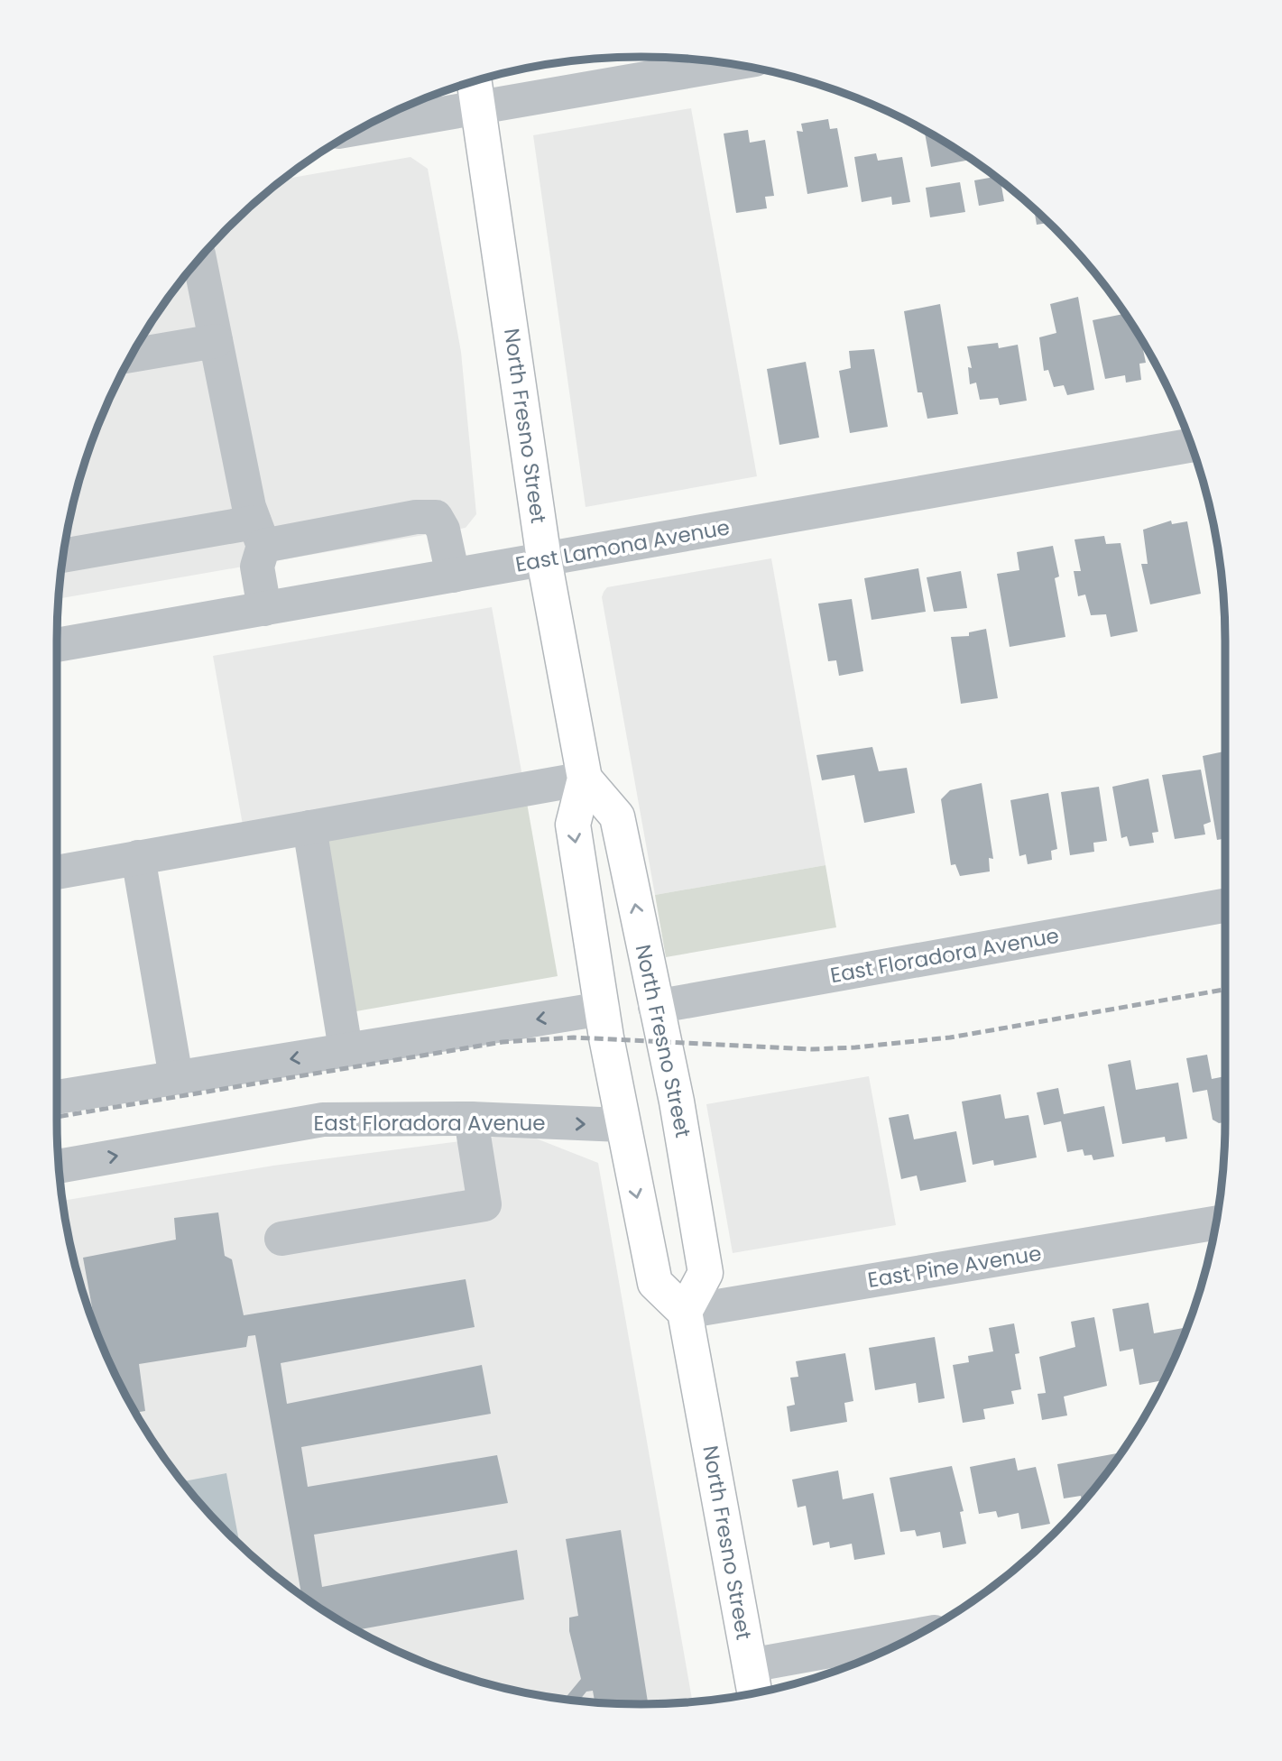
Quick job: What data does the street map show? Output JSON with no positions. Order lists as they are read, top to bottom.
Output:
{
  "streets": {
    "main road": ["North Fresno Street"],
    "street": ["East Lamona Avenue", "East Floradora Avenue", "East Pine Avenue"]
  },
  "crossings": [
    ["North Fresno Street", "East Lamona Avenue"],
    ["North Fresno Street", "East Floradora Avenue"],
    ["North Fresno Street", "East Pine Avenue"]
  ]
}
